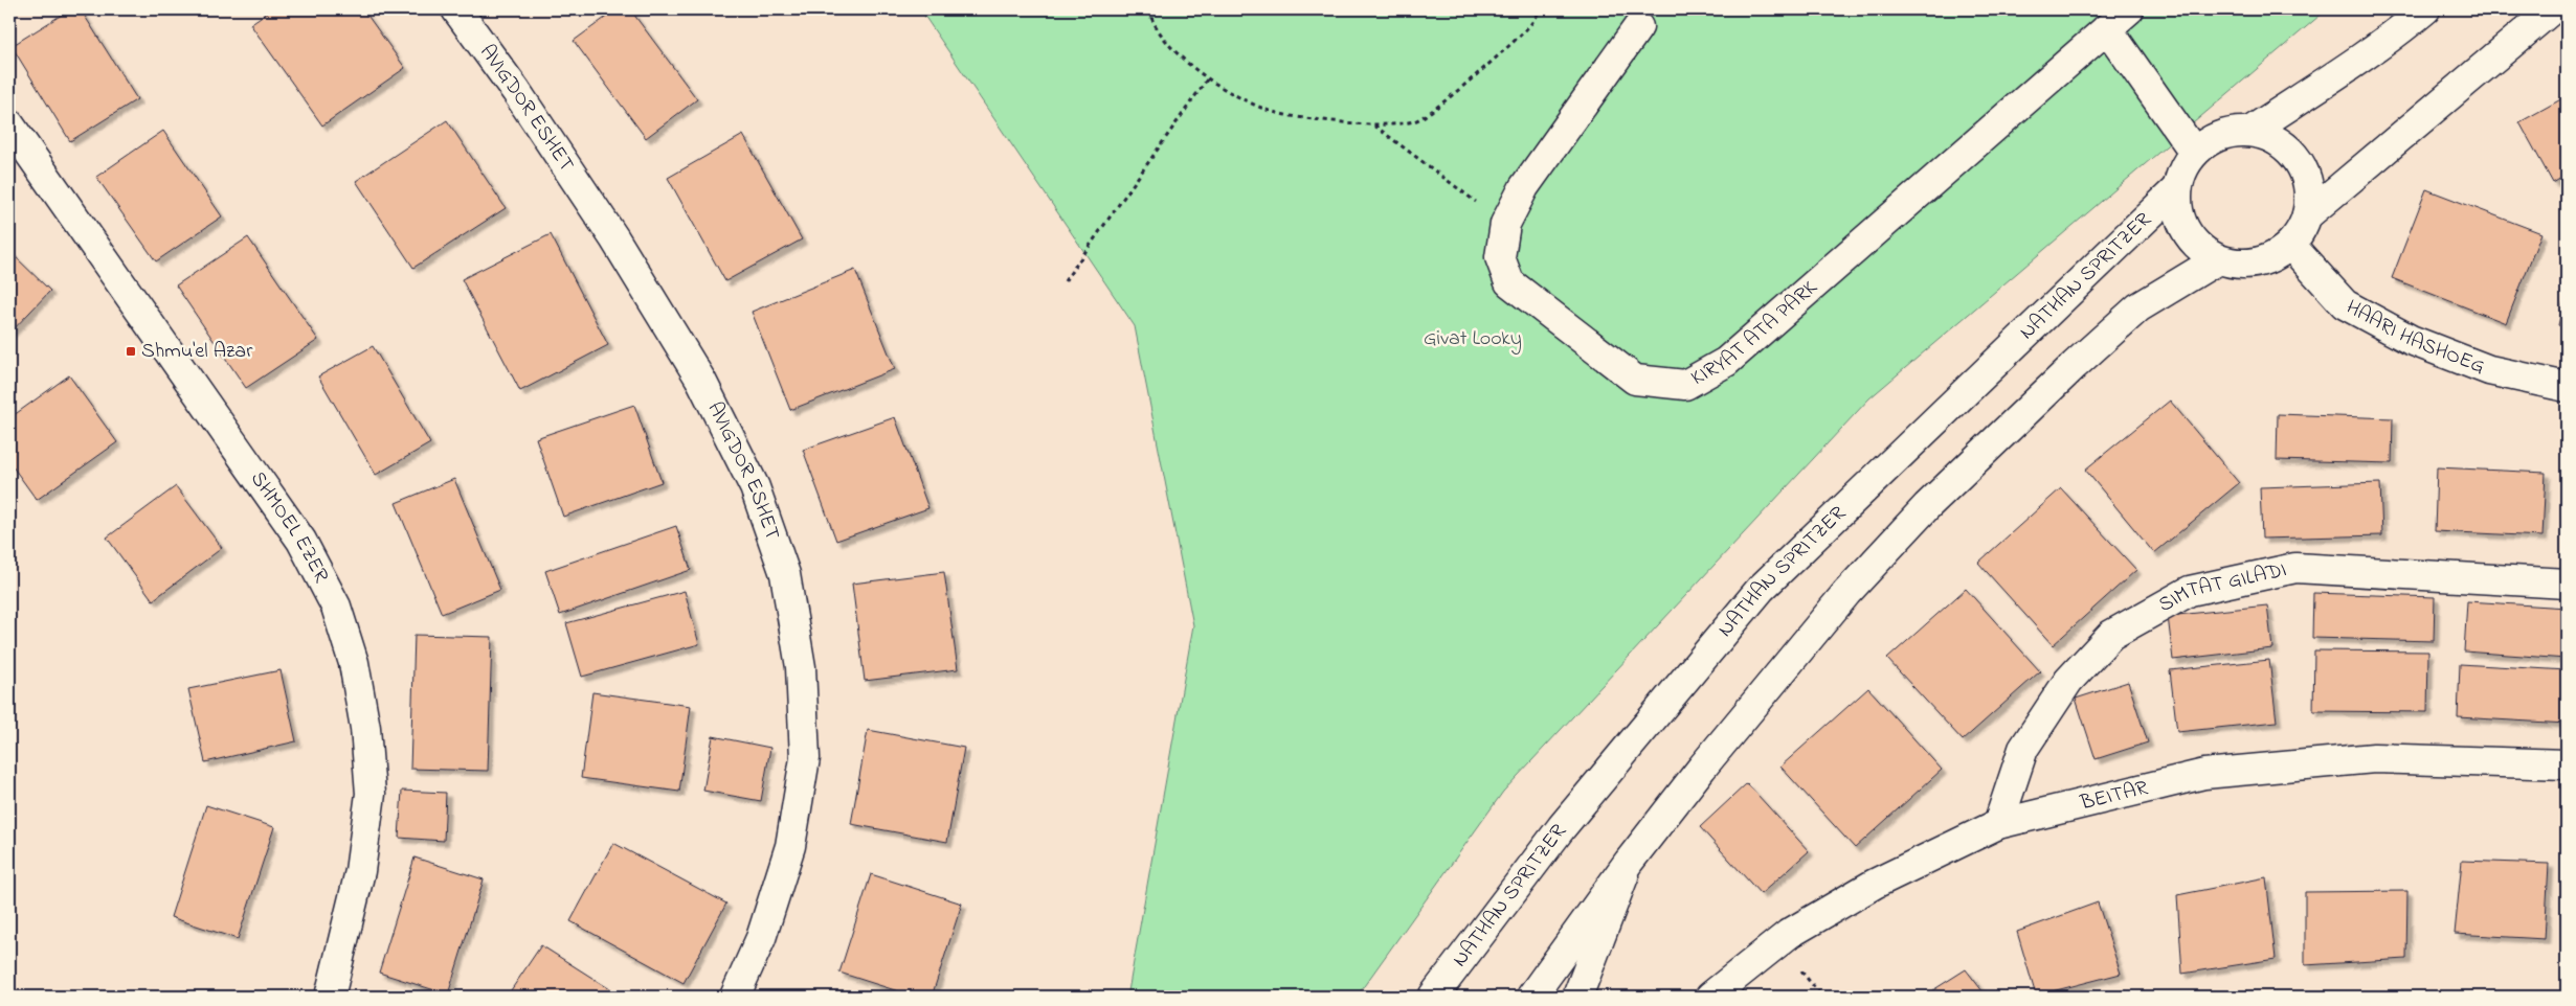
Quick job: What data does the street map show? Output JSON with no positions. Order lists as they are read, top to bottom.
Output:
{
  "streets": {
    "street": [
      "AVIGDOR ESHET",
      "NATHAN SPRITZER",
      "KIRYAT ATA PARK",
      "HAARI HASHOEG",
      "SHMOEL EZER",
      "SIMTAT GILADI",
      "BEITAR"
    ]
  },
  "crossings": [
    ["NATHAN SPRITZER", "HAARI HASHOEG"],
    ["SIMTAT GILADI", "BEITAR"]
  ],
  "parks": ["Givat Looky"],
  "places": {
    "transit": ["Shmu'el Azar"]
  }
}
